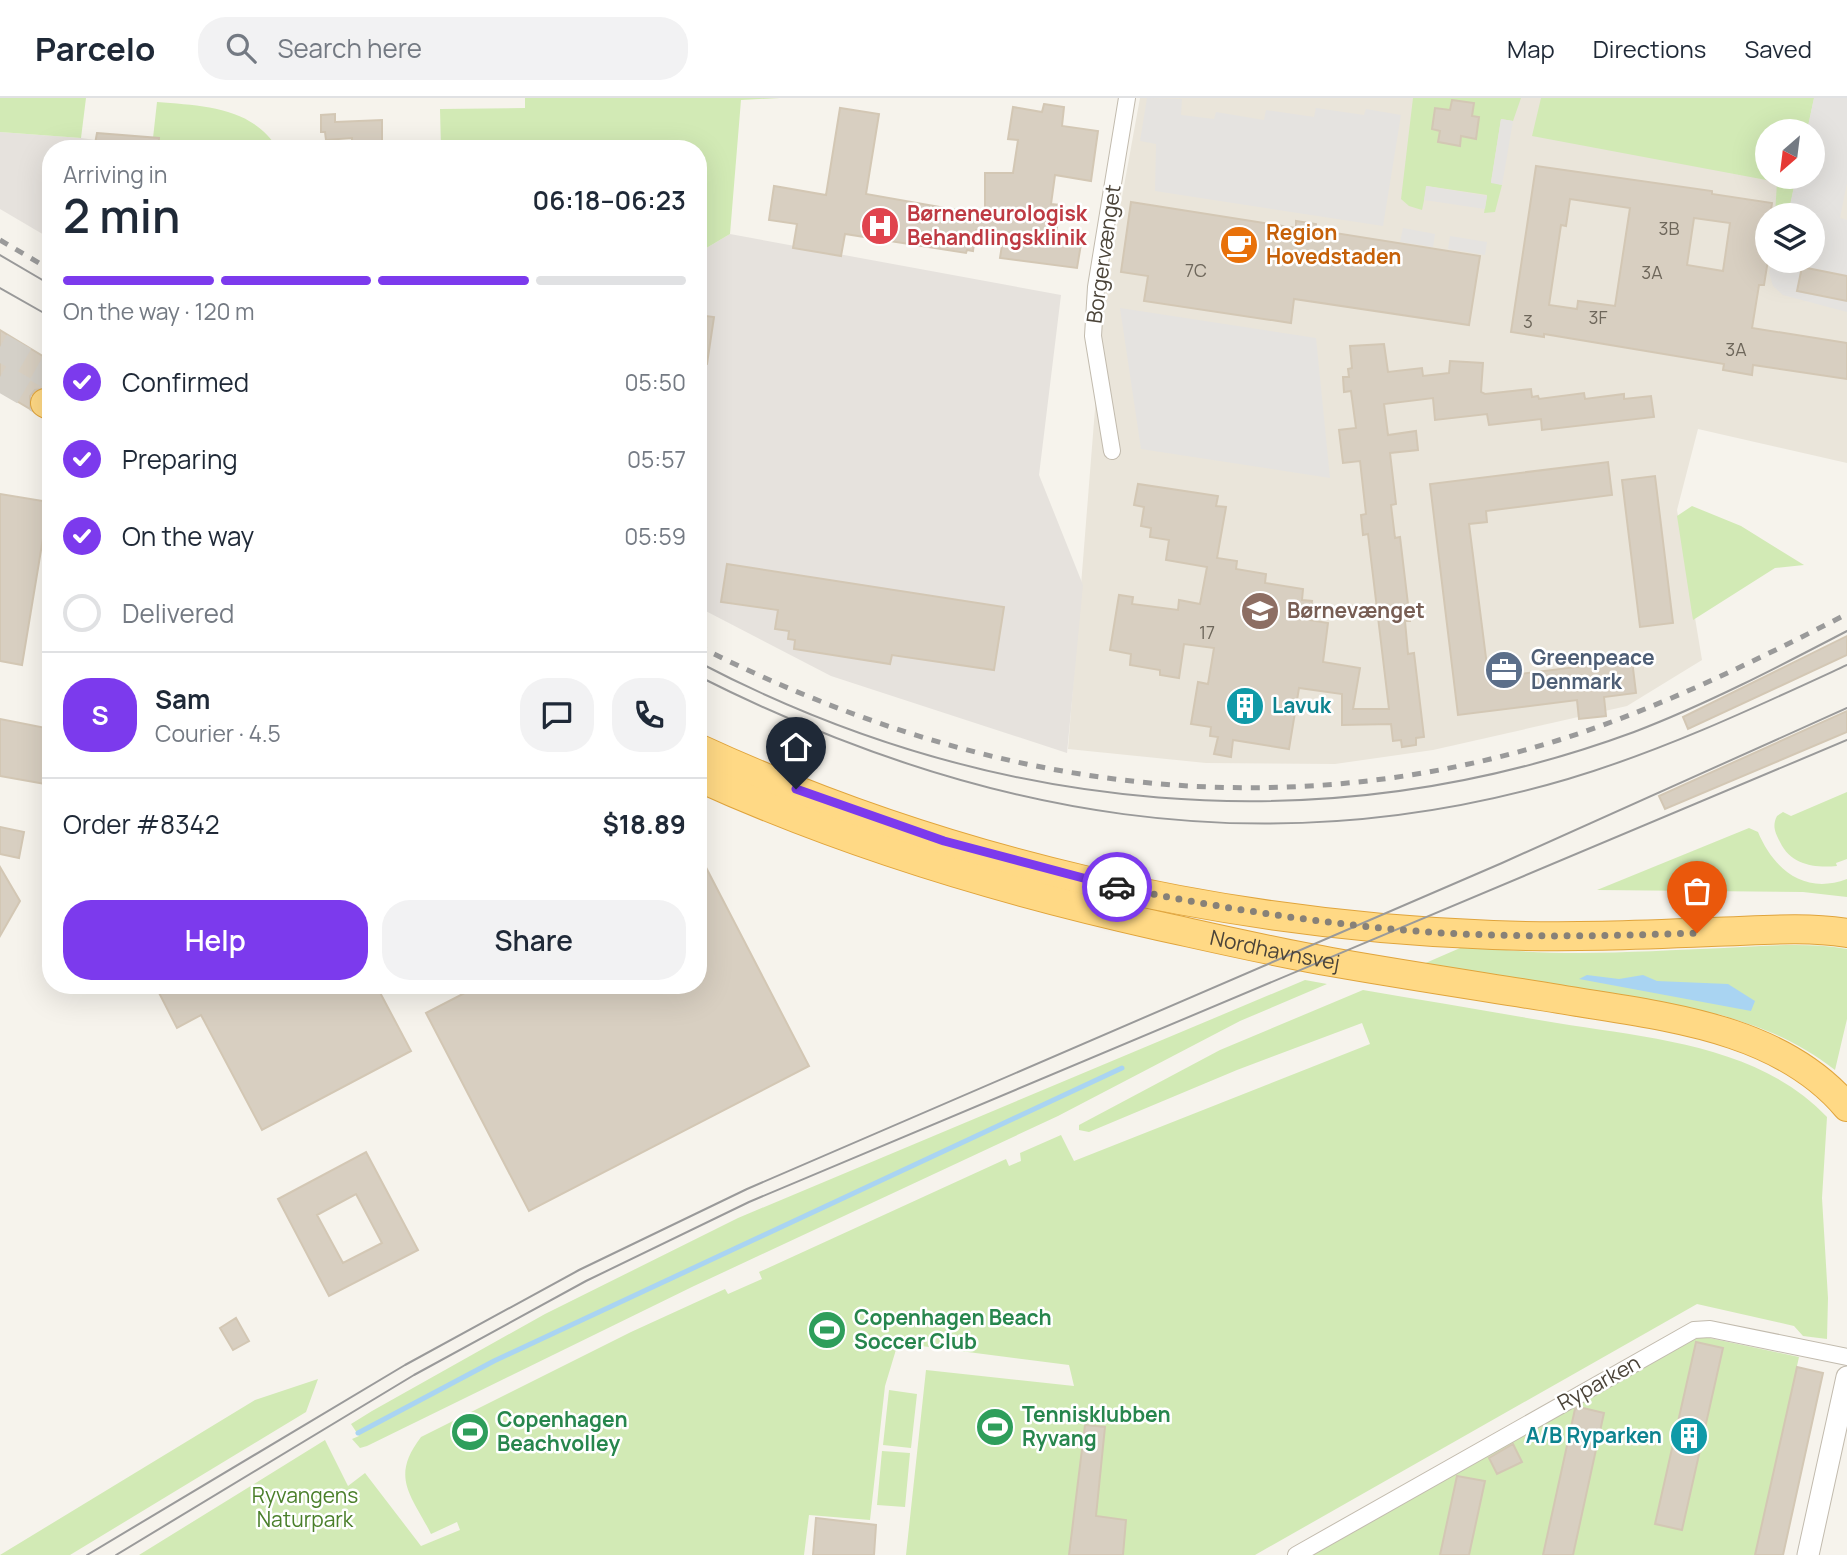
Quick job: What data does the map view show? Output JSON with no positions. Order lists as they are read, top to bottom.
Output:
{
  "streets": {
    "highway": ["Nordhavnsvej"],
    "street": ["Borgervænget", "Ryparken"]
  },
  "parks": ["Ryvangens Naturpark"],
  "places": {
    "hospital": ["Børneneurologisk Behandlingsklinik"],
    "cafe": ["Region Hovedstaden"],
    "school or university": ["Børnevænget"],
    "office": ["Greenpeace Denmark"],
    "building": ["Lavuk", "A/B Ryparken"],
    "sports": ["Copenhagen Beach Soccer Club", "Tennisklubben Ryvang", "Copenhagen Beachvolley"]
  },
  "house_numbers": [
    "3B",
    "7C",
    "3A",
    "3F",
    "3",
    "3A",
    "17"
  ],
  "north": "bottom left",
  "page": {
    "header": "Parcelo",
    "search": "Search here",
    "nav": ["Map", "Directions", "Saved"],
    "heading": ["2 min", "Arriving in", "06:18–06:23"],
    "panel": [
      "Sam",
      "Courier · 4.5",
      "Order #8342",
      "$18.89"
    ],
    "bar": "On the way · 120 m",
    "list": [
      ["Confirmed", "05:50"],
      ["Preparing", "05:57"],
      ["On the way", "05:59"],
      "Delivered"
    ],
    "round": "S",
    "buttons": ["Help", "Share"]
  }
}
